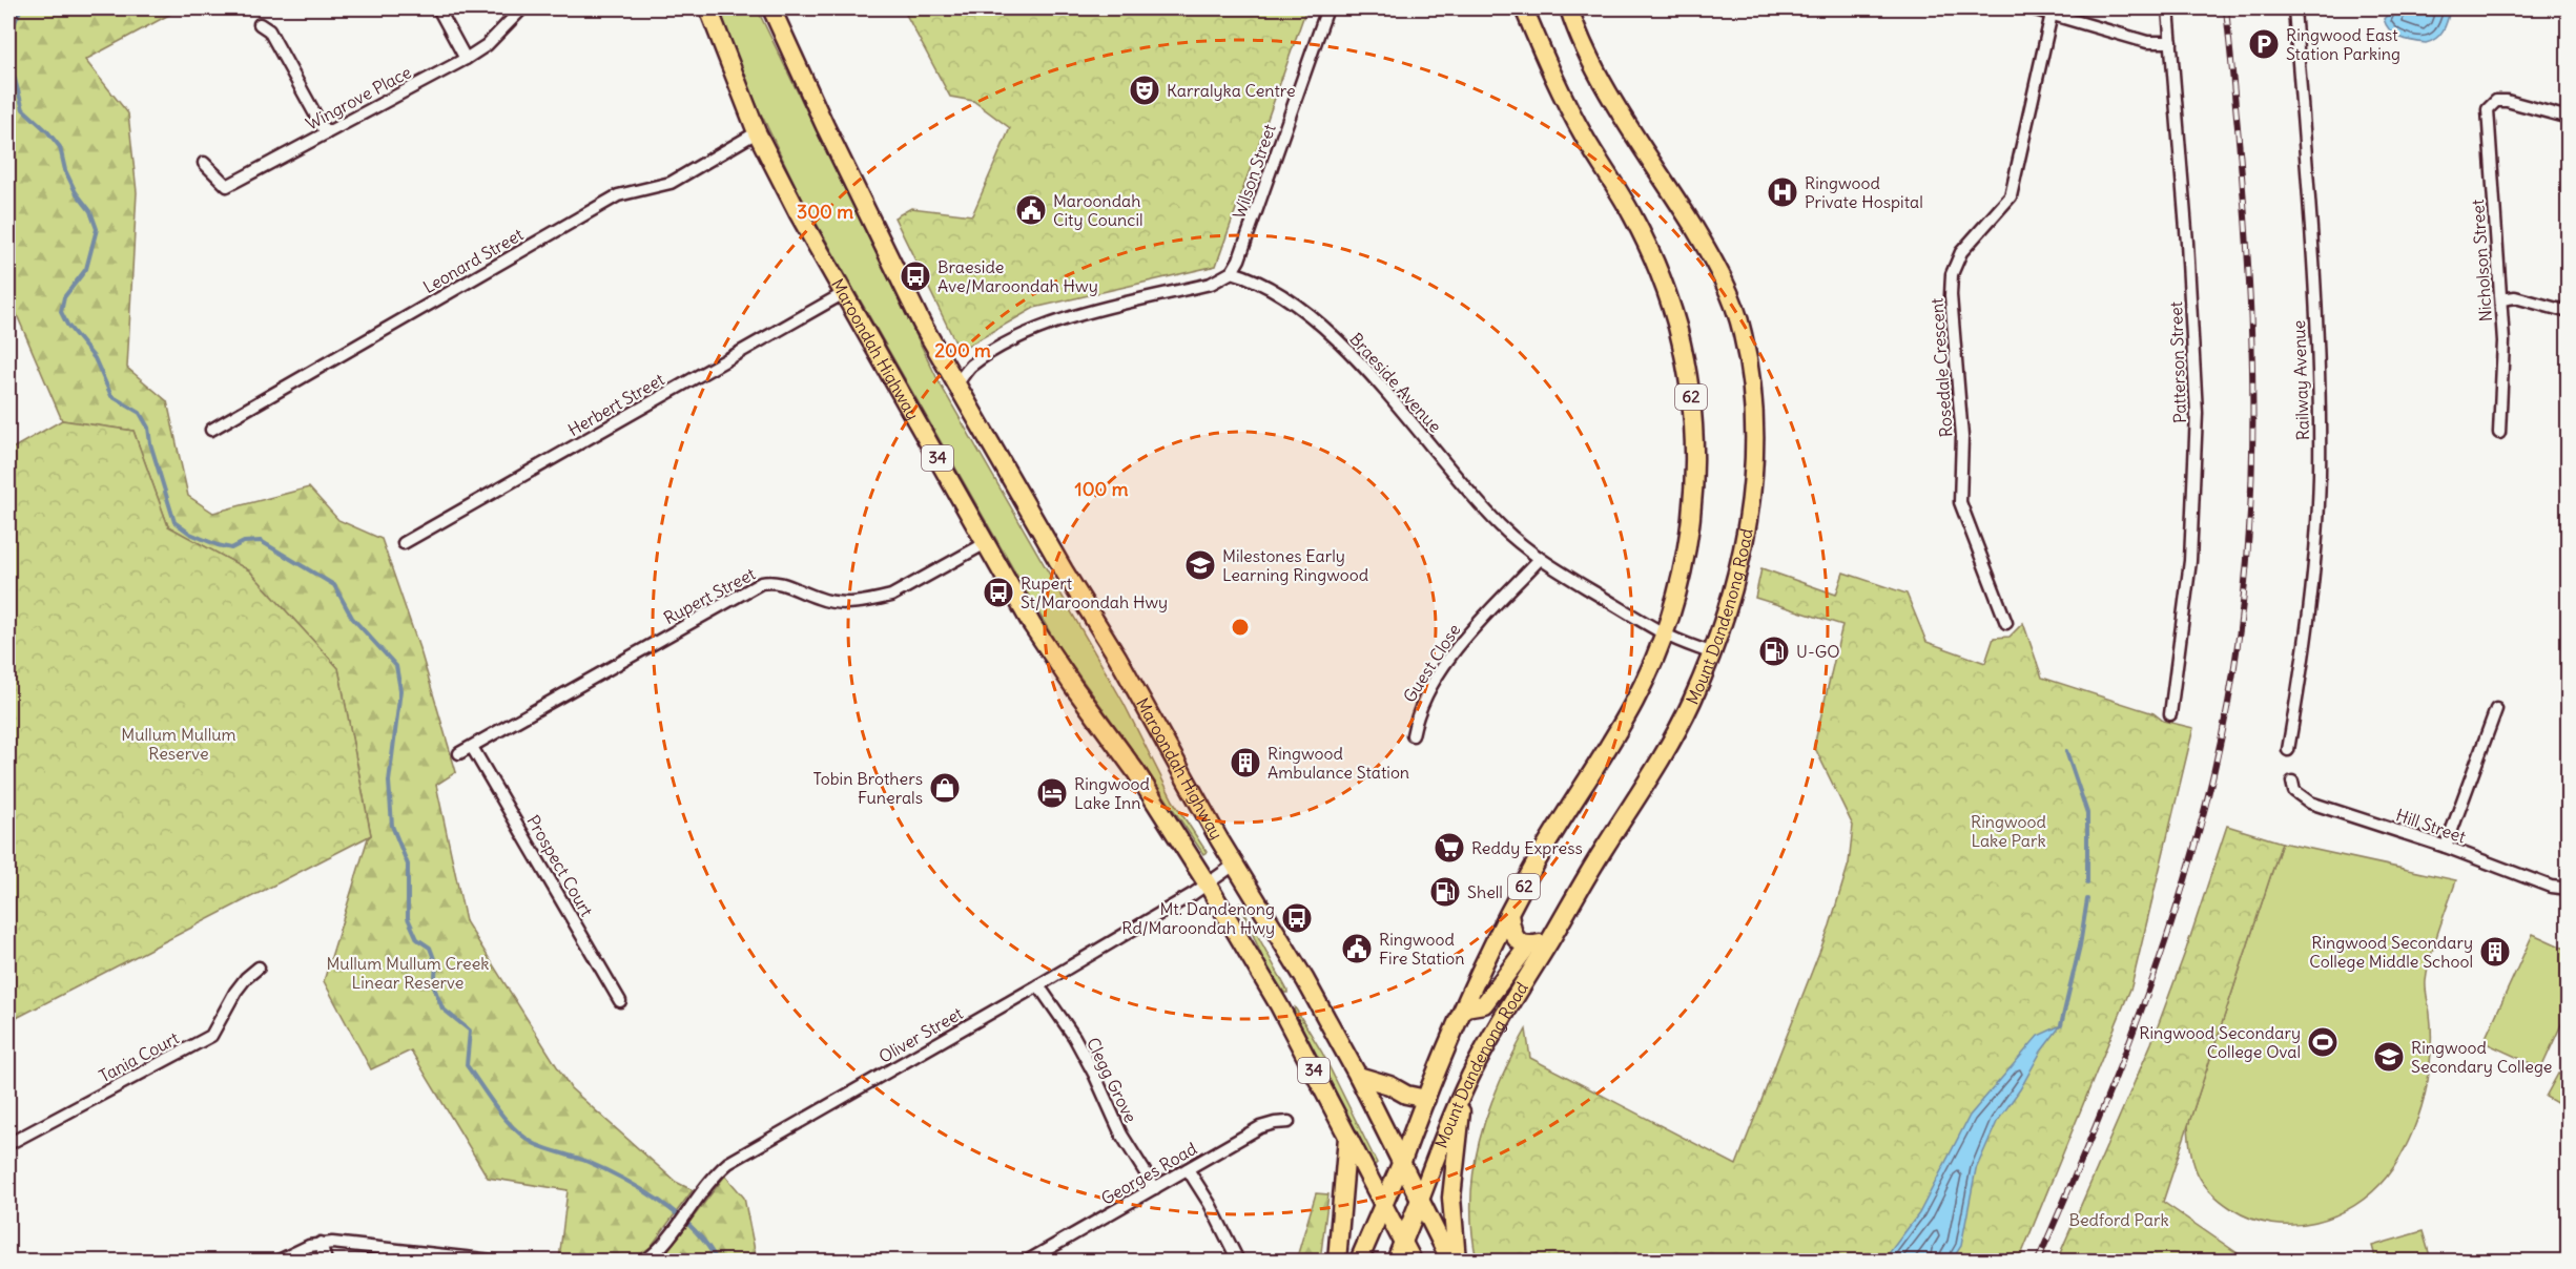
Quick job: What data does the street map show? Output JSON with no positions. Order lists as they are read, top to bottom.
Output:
{
  "streets": {
    "main road": [
      "Maroondah Highway",
      "62",
      "34",
      "Mount Dandenong Road"
    ],
    "street": [
      "Wingrove Place",
      "Wilson Street",
      "Leonard Street",
      "Nicholson Street",
      "Patterson Street",
      "Rosedale Crescent",
      "Railway Avenue",
      "Braeside Avenue",
      "Herbert Street",
      "Rupert Street",
      "Guest Close",
      "Hill Street",
      "Prospect Court",
      "Oliver Street",
      "Tania Court",
      "Clegg Grove",
      "Georges Road"
    ]
  },
  "crossings": [
    ["Wilson Street", "Braeside Avenue"],
    ["Leonard Street", "Maroondah Highway"],
    ["Maroondah Highway", "62"],
    ["Maroondah Highway", "Herbert Street"],
    ["Maroondah Highway", "Rupert Street"],
    ["Maroondah Highway", "Mount Dandenong Road"],
    ["Maroondah Highway", "Oliver Street"],
    ["Braeside Avenue", "Mount Dandenong Road"],
    ["Braeside Avenue", "Guest Close"],
    ["62", "Mount Dandenong Road"],
    ["Rupert Street", "Prospect Court"],
    ["Oliver Street", "Clegg Grove"],
    ["Clegg Grove", "Georges Road"]
  ],
  "parks": [
    "Mullum Mullum Reserve",
    "Ringwood Lake Park",
    "Mullum Mullum Creek Linear Reserve",
    "Bedford Park"
  ],
  "places": {
    "parking": ["Ringwood East Station Parking"],
    "theatre": ["Karralyka Centre"],
    "hospital": ["Ringwood Private Hospital"],
    "public building": ["Maroondah City Council", "Ringwood Fire Station"],
    "bus stop": ["Braeside Ave/Maroondah Hwy", "Rupert St/Maroondah Hwy", "Mt. Dandenong Rd/Maroondah Hwy"],
    "school or university": ["Milestones Early Learning Ringwood", "Ringwood Secondary College"],
    "fuel station": ["U-GO", "Shell"],
    "building": ["Ringwood Ambulance Station", "Ringwood Secondary College Middle School"],
    "shop": ["Tobin Brothers Funerals"],
    "hotel": ["Ringwood Lake Inn"],
    "supermarket": ["Reddy Express"],
    "sports": ["Ringwood Secondary College Oval"]
  },
  "rings": ["300 m", "200 m", "100 m"]
}
